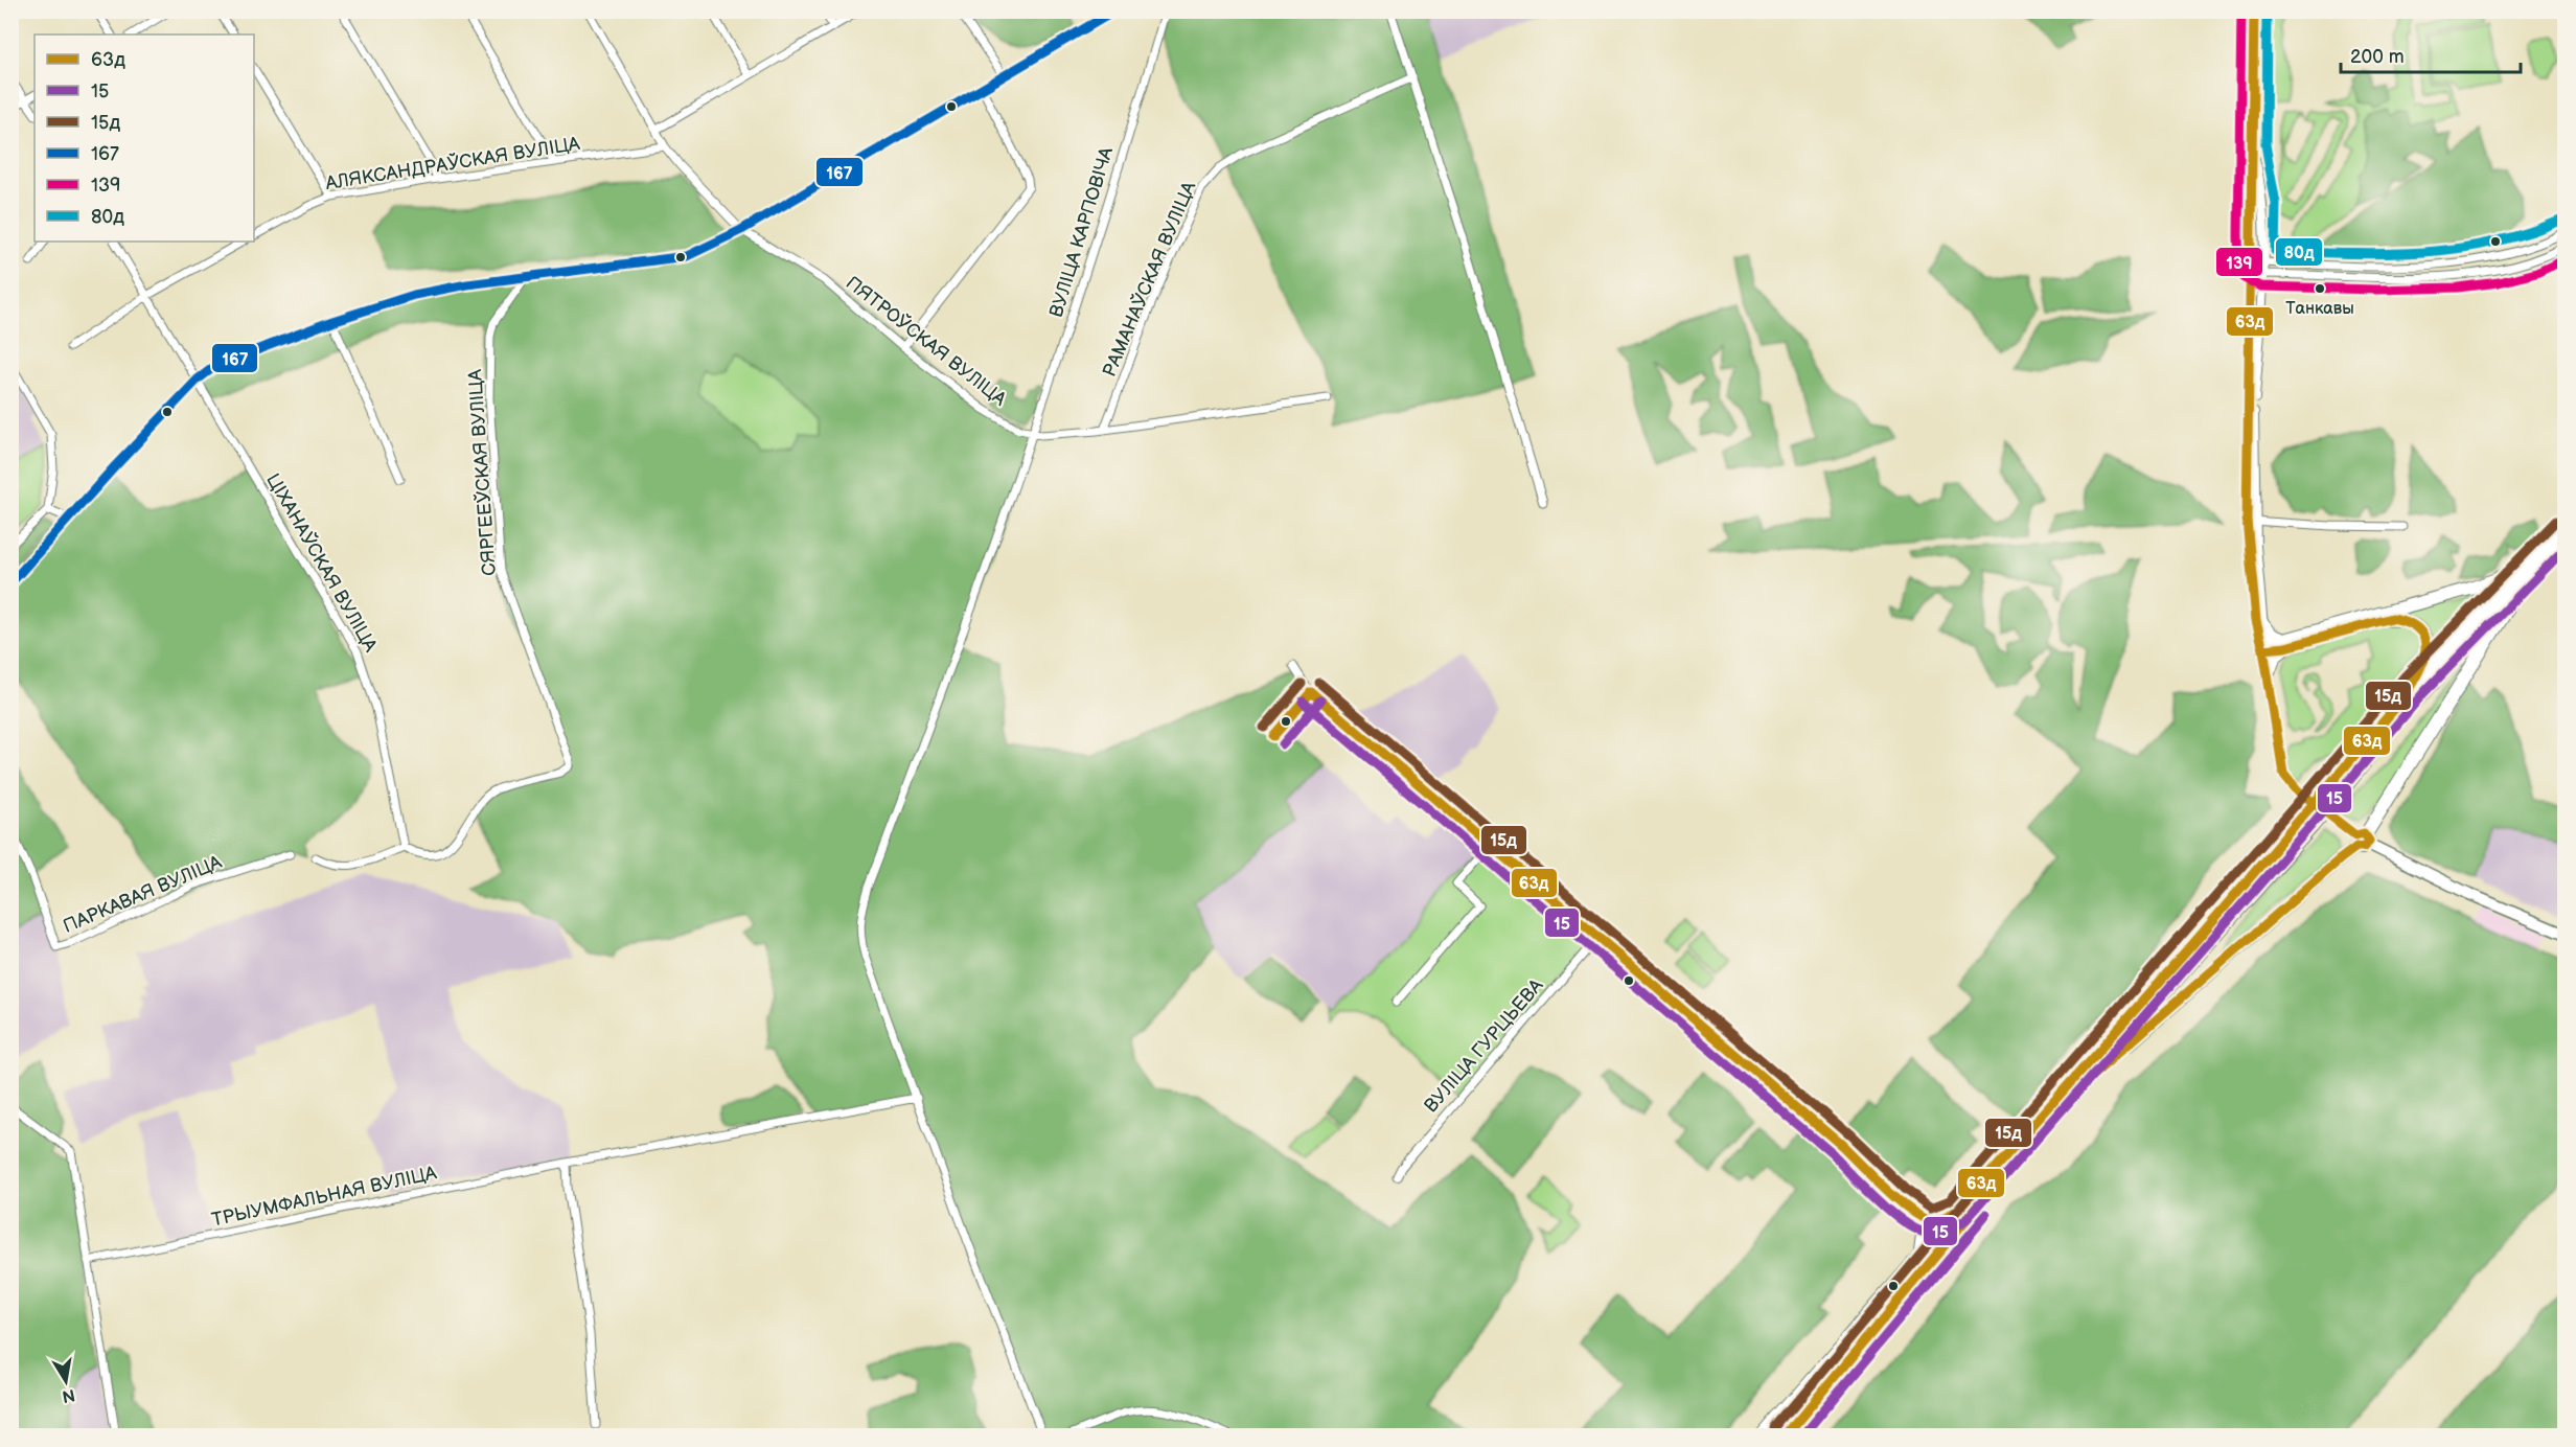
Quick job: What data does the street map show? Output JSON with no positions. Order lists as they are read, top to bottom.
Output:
{
  "streets": {
    "street": [
      "АЛЯКСАНДРАЎСКАЯ ВУЛІЦА",
      "ВУЛІЦА КАРПОВІЧА",
      "РАМАНАЎСКАЯ ВУЛІЦА",
      "ПЯТРОЎСКАЯ ВУЛІЦА",
      "СЯРГЕЕЎСКАЯ ВУЛІЦА",
      "ЦІХАНАЎСКАЯ ВУЛІЦА",
      "ПАРКАВАЯ ВУЛІЦА",
      "ВУЛІЦА ГУРЦЬЕВА",
      "ТРЫУМФАЛЬНАЯ ВУЛІЦА"
    ]
  },
  "crossings": [
    ["АЛЯКСАНДРАЎСКАЯ ВУЛІЦА", "ПЯТРОЎСКАЯ ВУЛІЦА"],
    ["ВУЛІЦА КАРПОВІЧА", "ПЯТРОЎСКАЯ ВУЛІЦА"],
    ["ВУЛІЦА КАРПОВІЧА", "ТРЫУМФАЛЬНАЯ ВУЛІЦА"],
    ["РАМАНАЎСКАЯ ВУЛІЦА", "ПЯТРОЎСКАЯ ВУЛІЦА"],
    ["СЯРГЕЕЎСКАЯ ВУЛІЦА", "ЦІХАНАЎСКАЯ ВУЛІЦА"]
  ],
  "places": ["Танкавы"],
  "lines": [
    "transit line 63д",
    "transit line 167",
    "transit line 139",
    "transit line 80д",
    "transit line 15д",
    "transit line 15"
  ],
  "legend": [
    "63д",
    "15",
    "15д",
    "167",
    "139",
    "80д"
  ],
  "scale_bar": "200 m",
  "north": "bottom"
}
